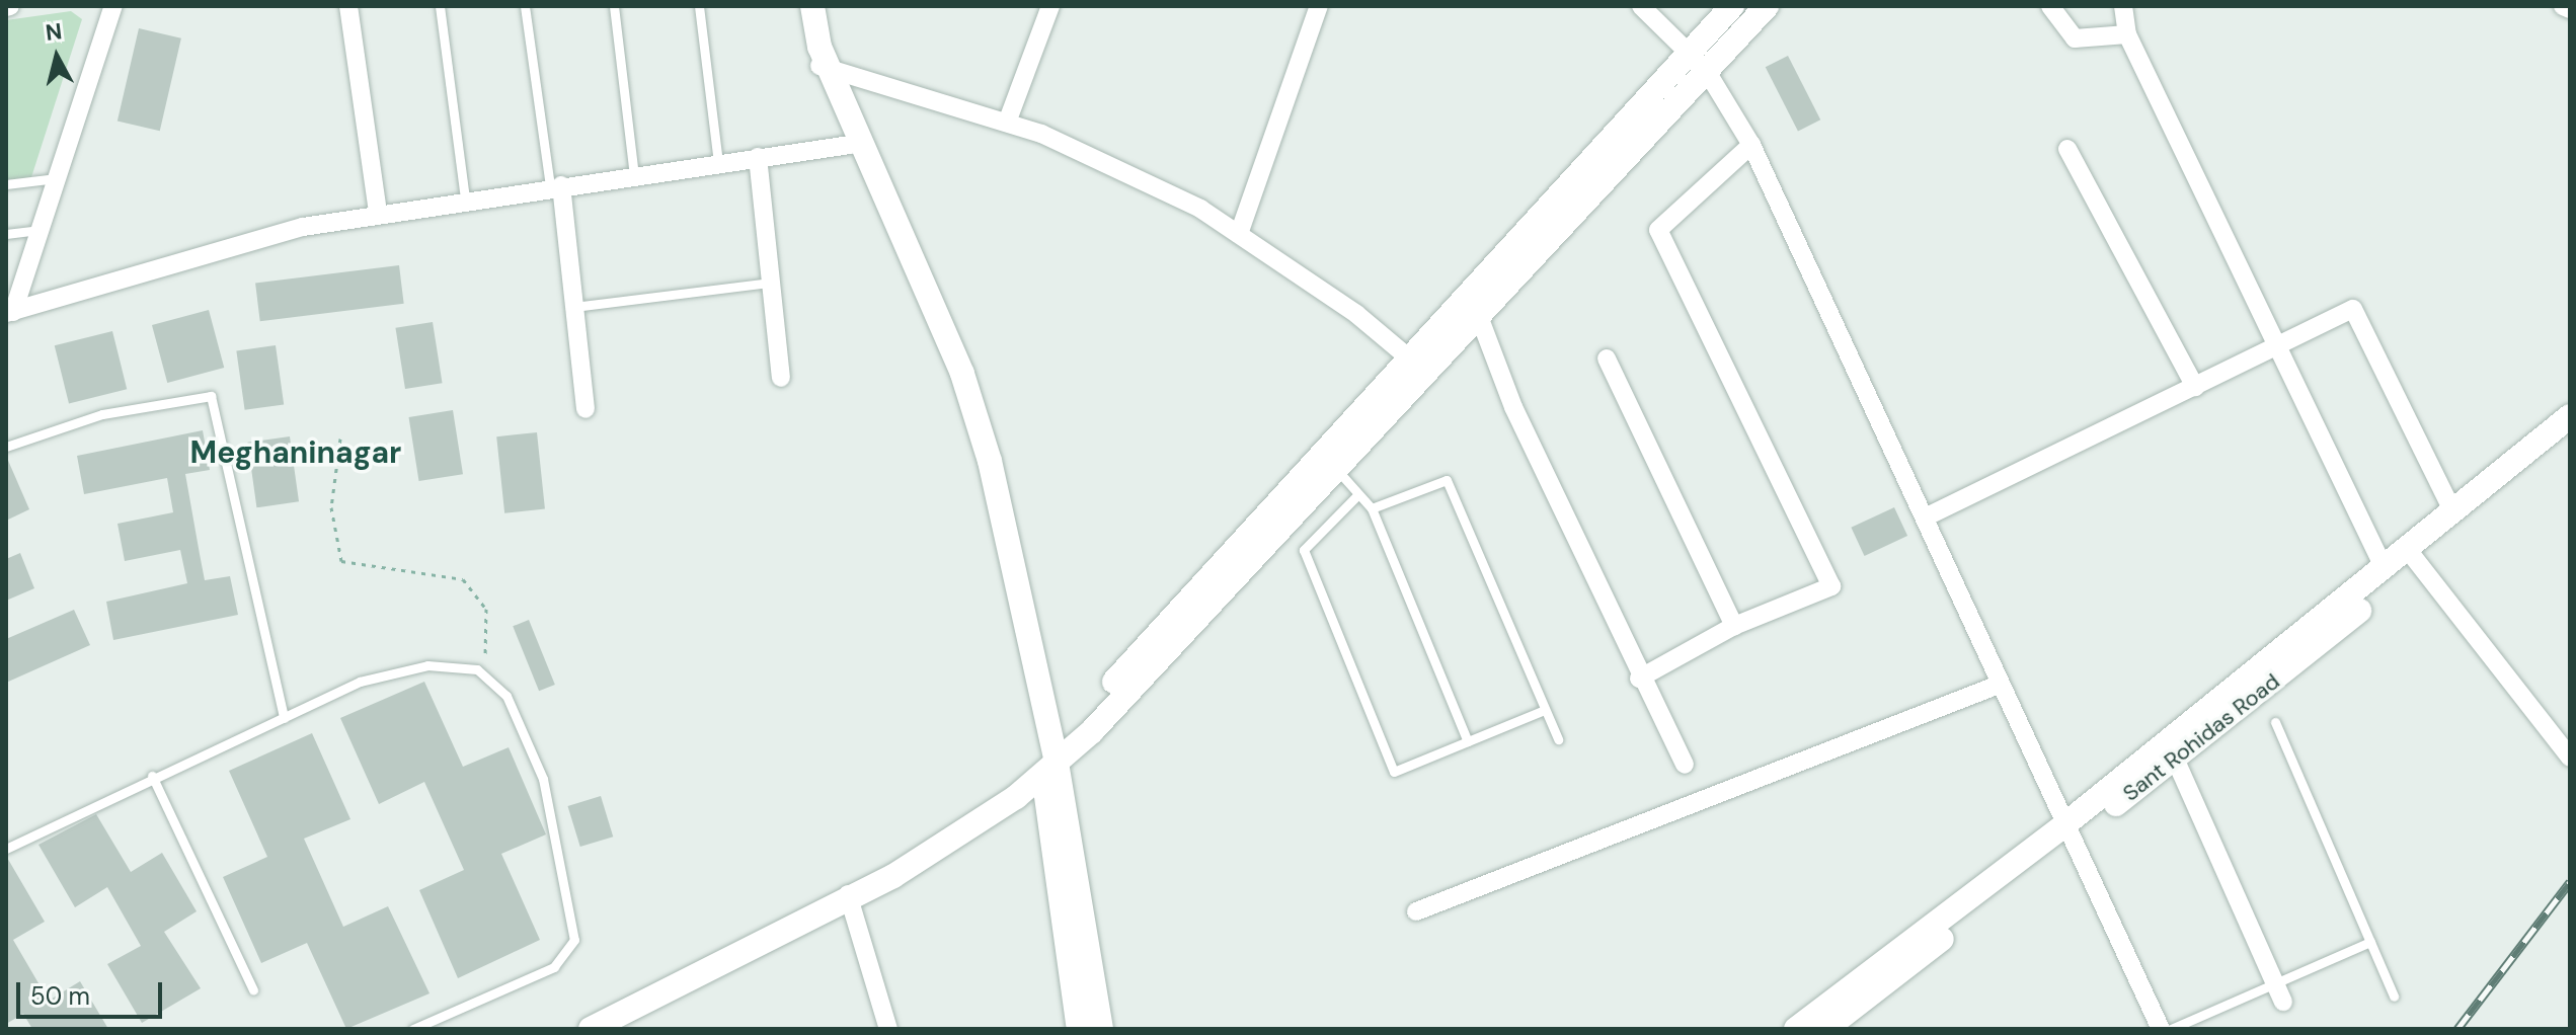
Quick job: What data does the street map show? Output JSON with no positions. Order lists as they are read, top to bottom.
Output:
{
  "streets": {
    "street": ["Sant Rohidas Road"]
  },
  "districts": ["Meghaninagar"],
  "scale_bar": "50 m",
  "north": "top"
}
